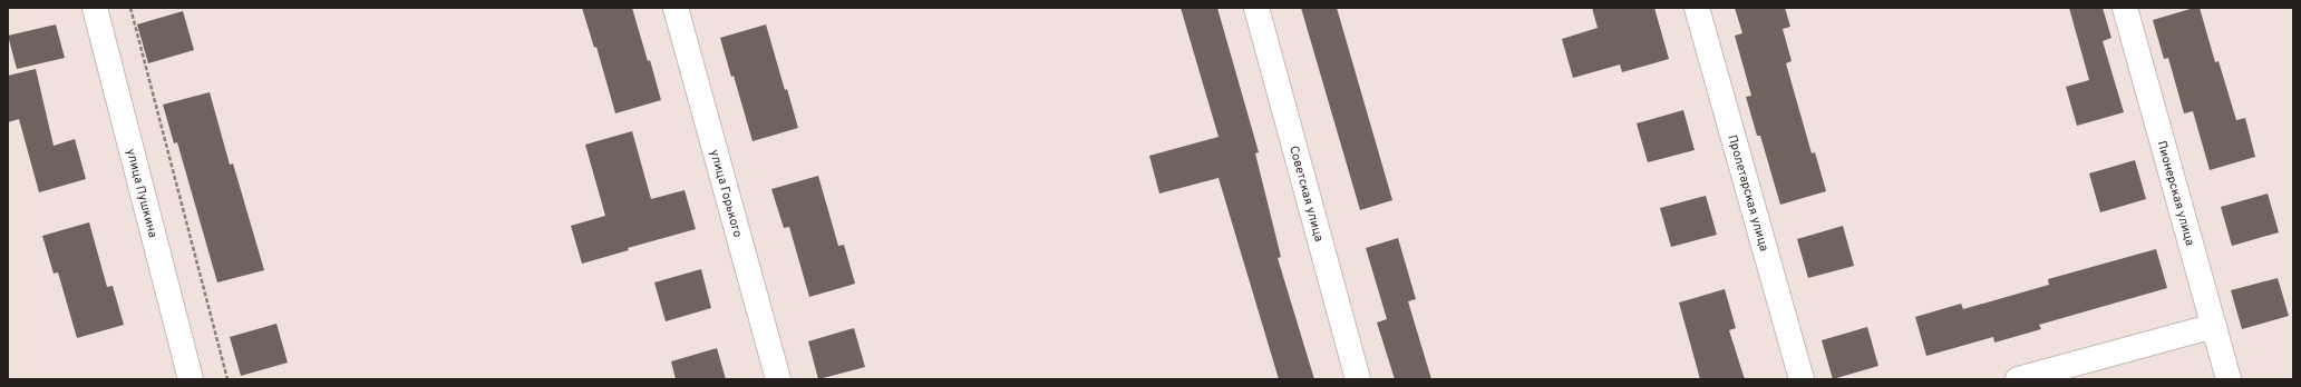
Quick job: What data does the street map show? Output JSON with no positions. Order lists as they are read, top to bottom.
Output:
{
  "streets": {
    "street": [
      "улица Пушкина",
      "улица Горького",
      "Советская улица",
      "Пролетарская улица",
      "Пионерская улица"
    ]
  }
}
